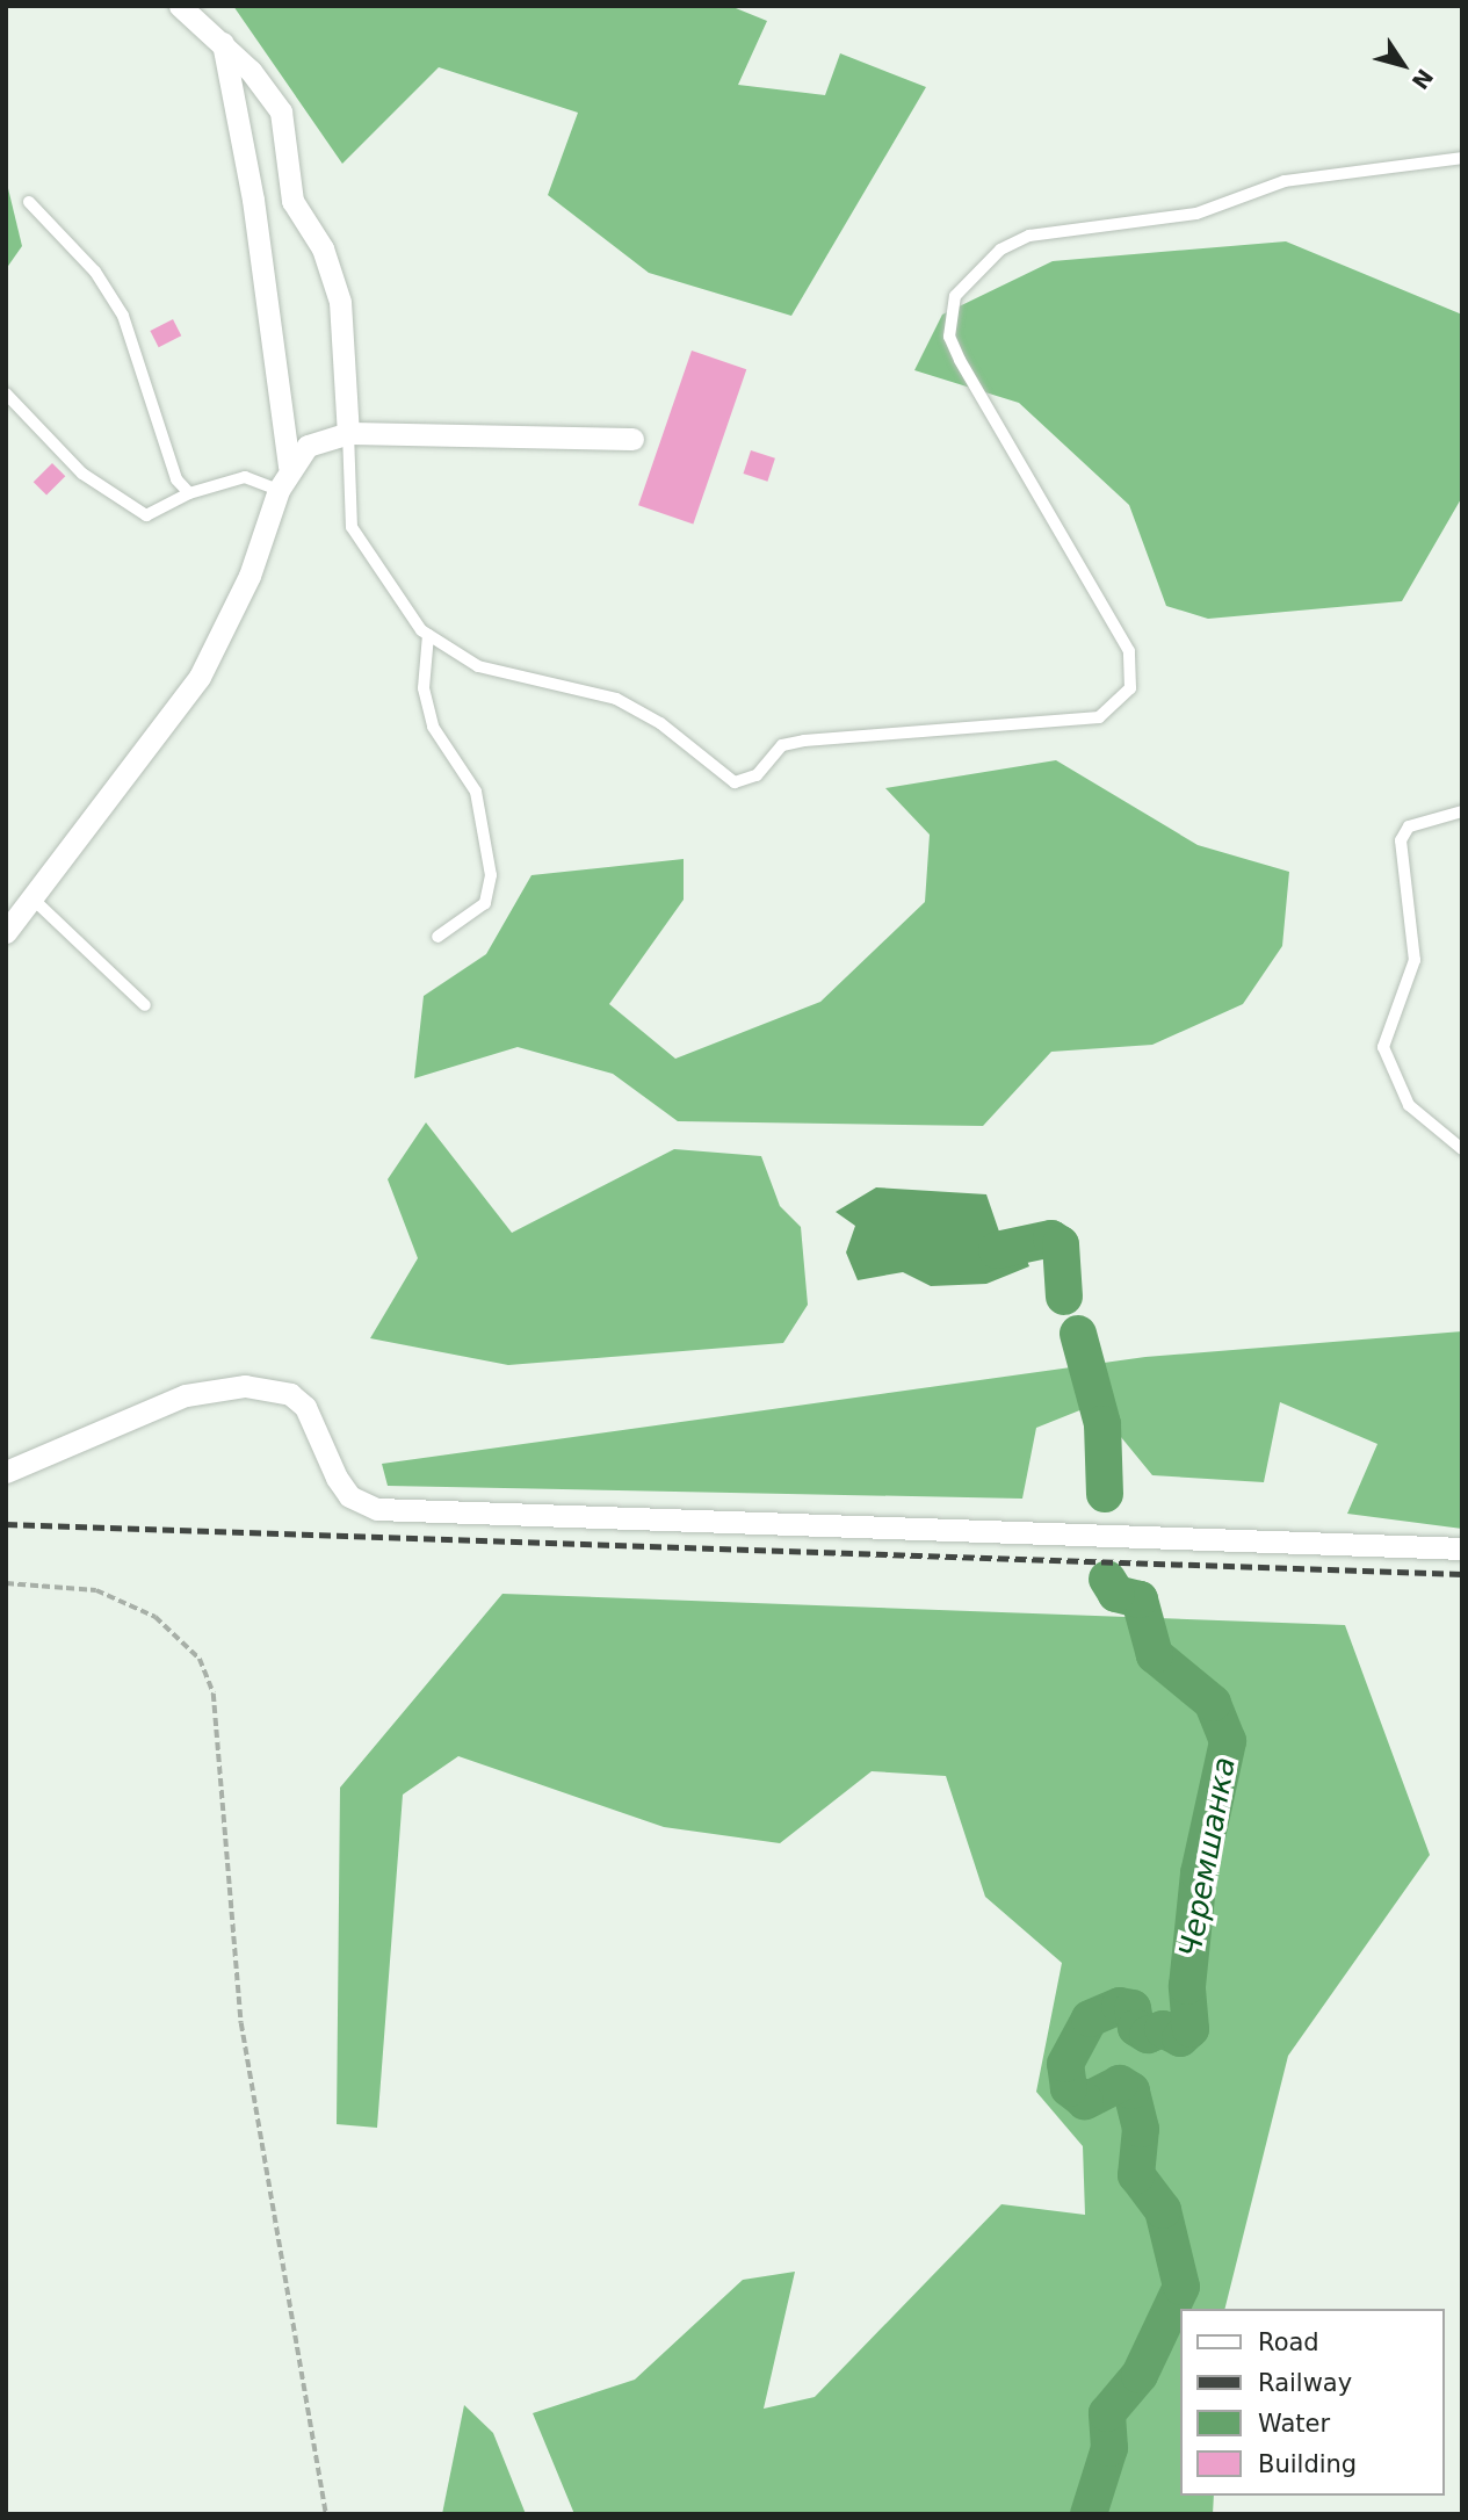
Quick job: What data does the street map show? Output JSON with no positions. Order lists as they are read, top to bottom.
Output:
{
  "water": ["Черемшанка"],
  "legend": [
    "Road",
    "Railway",
    "Water",
    "Building"
  ],
  "north": "bottom right"
}
